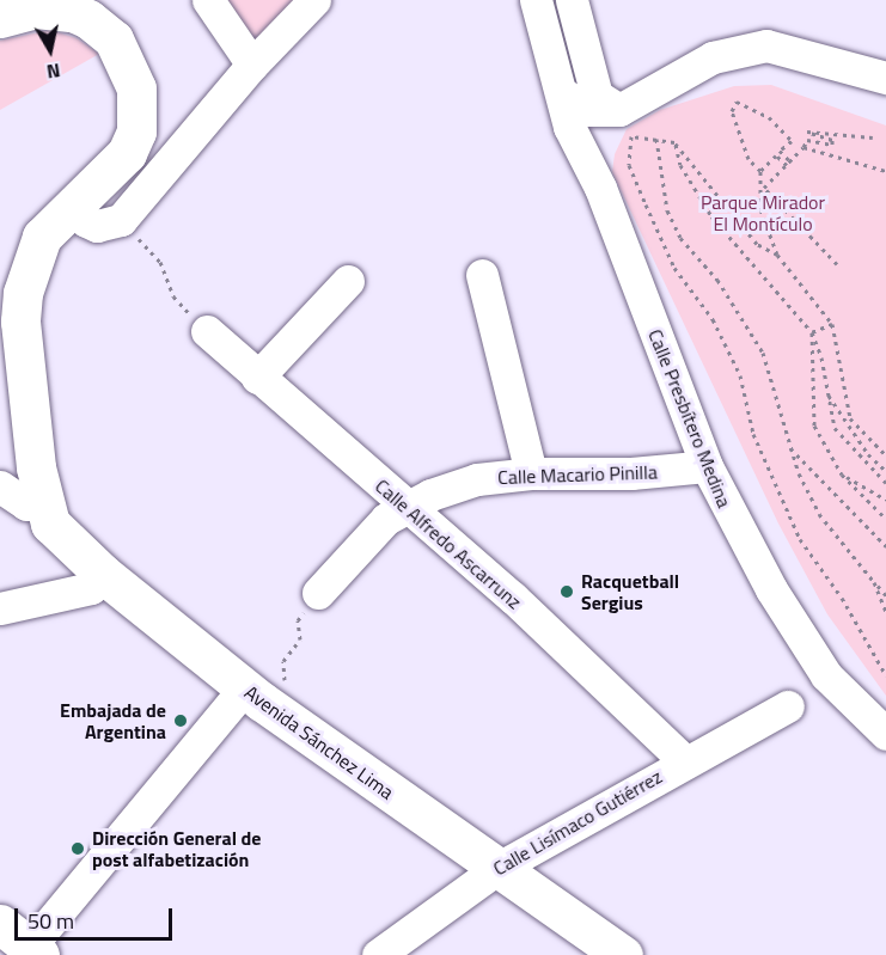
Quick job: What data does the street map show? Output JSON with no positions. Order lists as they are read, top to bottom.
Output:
{
  "streets": {
    "main road": ["Avenida Sánchez Lima"],
    "street": [
      "Calle Presbítero Medina",
      "Calle Macario Pinilla",
      "Calle Alfredo Ascarrunz",
      "Calle Lisímaco Gutiérrez"
    ]
  },
  "crossings": [
    ["Calle Presbítero Medina", "Calle Macario Pinilla"],
    ["Calle Macario Pinilla", "Calle Alfredo Ascarrunz"],
    ["Calle Alfredo Ascarrunz", "Calle Lisímaco Gutiérrez"],
    ["Avenida Sánchez Lima", "Calle Lisímaco Gutiérrez"]
  ],
  "parks": ["Parque Mirador El Montículo"],
  "places": ["Racquetball Sergius", "Embajada de Argentina", "Dirección General de post alfabetización"],
  "scale_bar": "50 m",
  "north": "bottom"
}
